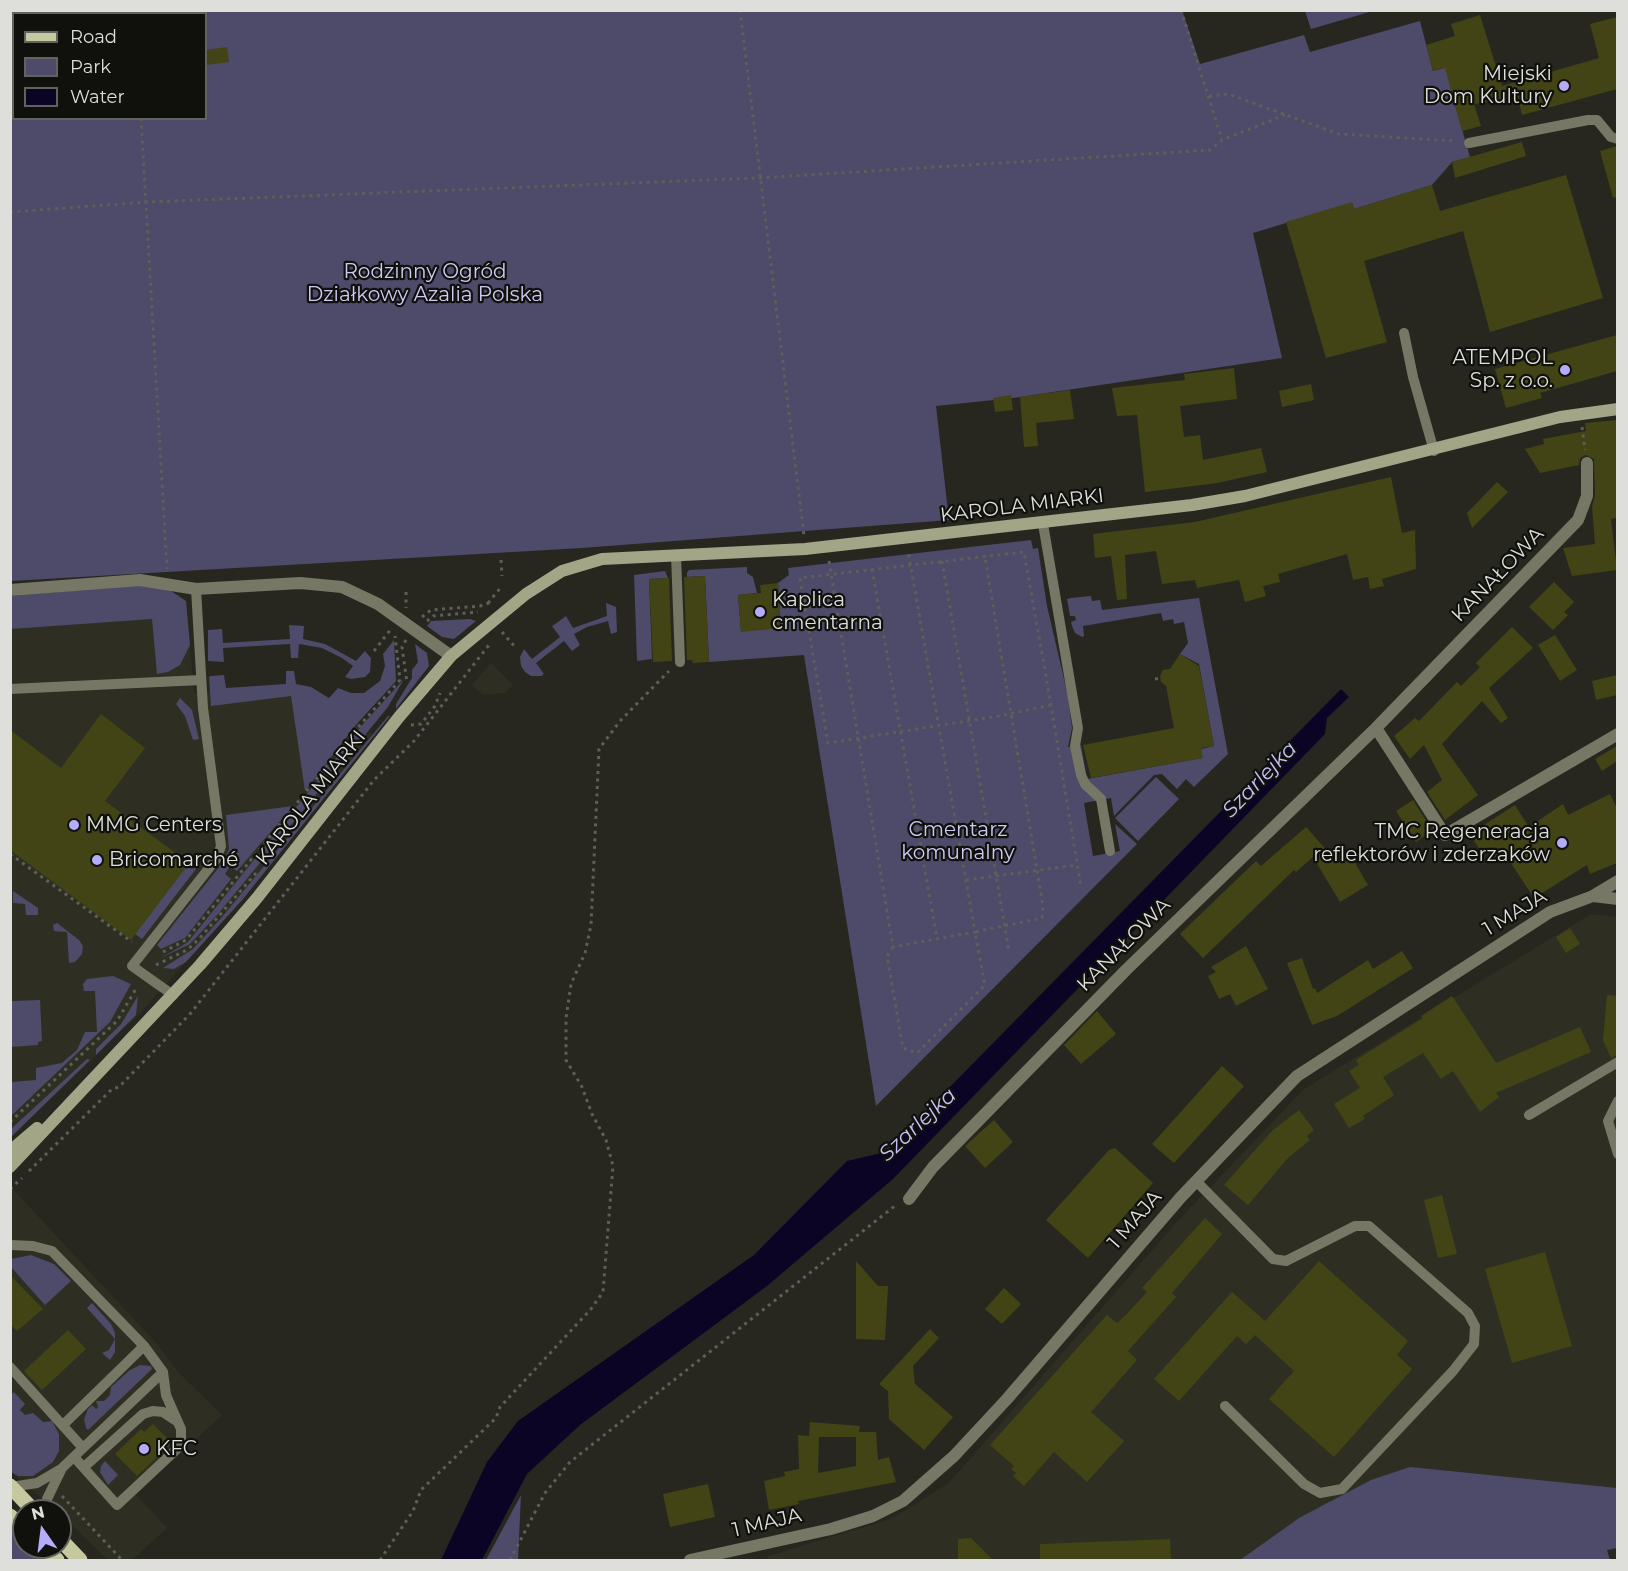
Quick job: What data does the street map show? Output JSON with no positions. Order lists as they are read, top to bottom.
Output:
{
  "streets": {
    "street": ["KAROLA MIARKI", "KANAŁOWA", "1 MAJA"]
  },
  "water": ["Szarlejka"],
  "parks": ["Rodzinny Ogród Działkowy Azalia Polska", "Cmentarz komunalny"],
  "places": [
    "Miejski Dom Kultury",
    "ATEMPOL Sp. z o.o.",
    "Kaplica cmentarna",
    "MMG Centers",
    "TMC Regeneracja reflektorów i zderzaków",
    "Bricomarché",
    "KFC"
  ],
  "legend": ["Road", "Park", "Water"],
  "north": "top"
}
